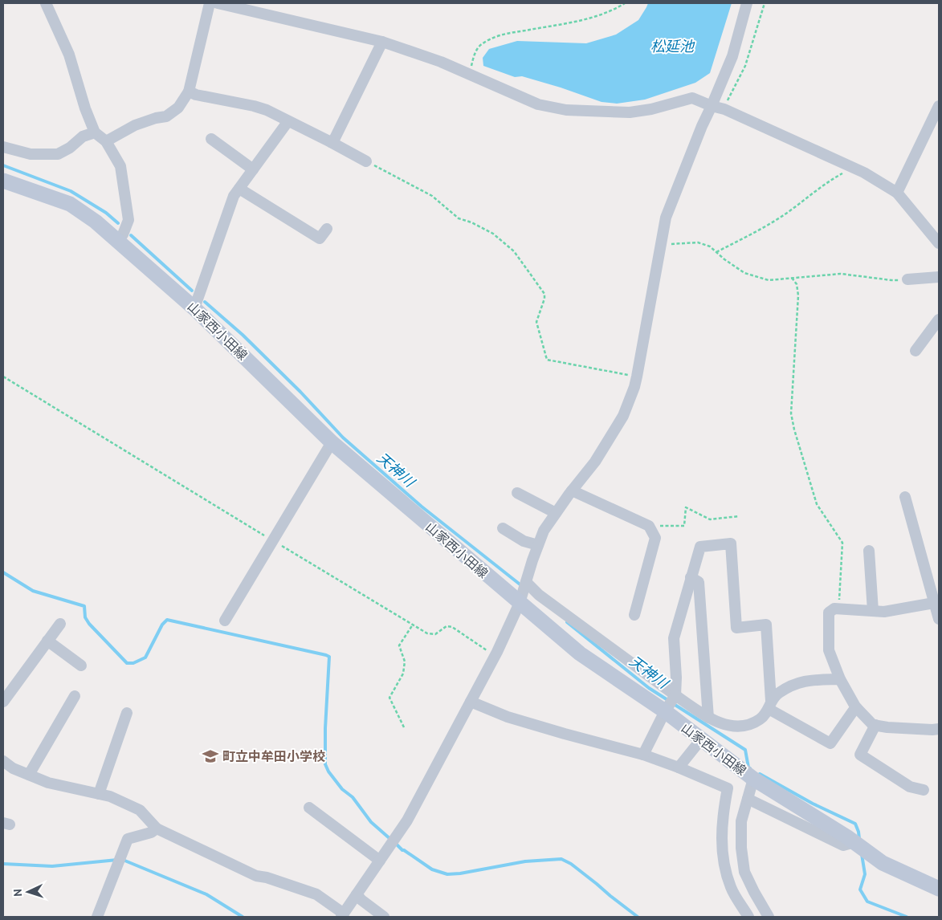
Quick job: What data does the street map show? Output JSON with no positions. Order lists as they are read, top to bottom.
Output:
{
  "streets": {
    "main road": ["山家西小田線"]
  },
  "water": ["松延池", "天神川"],
  "places": {
    "school or university": ["町立中牟田小学校"]
  },
  "north": "left"
}
